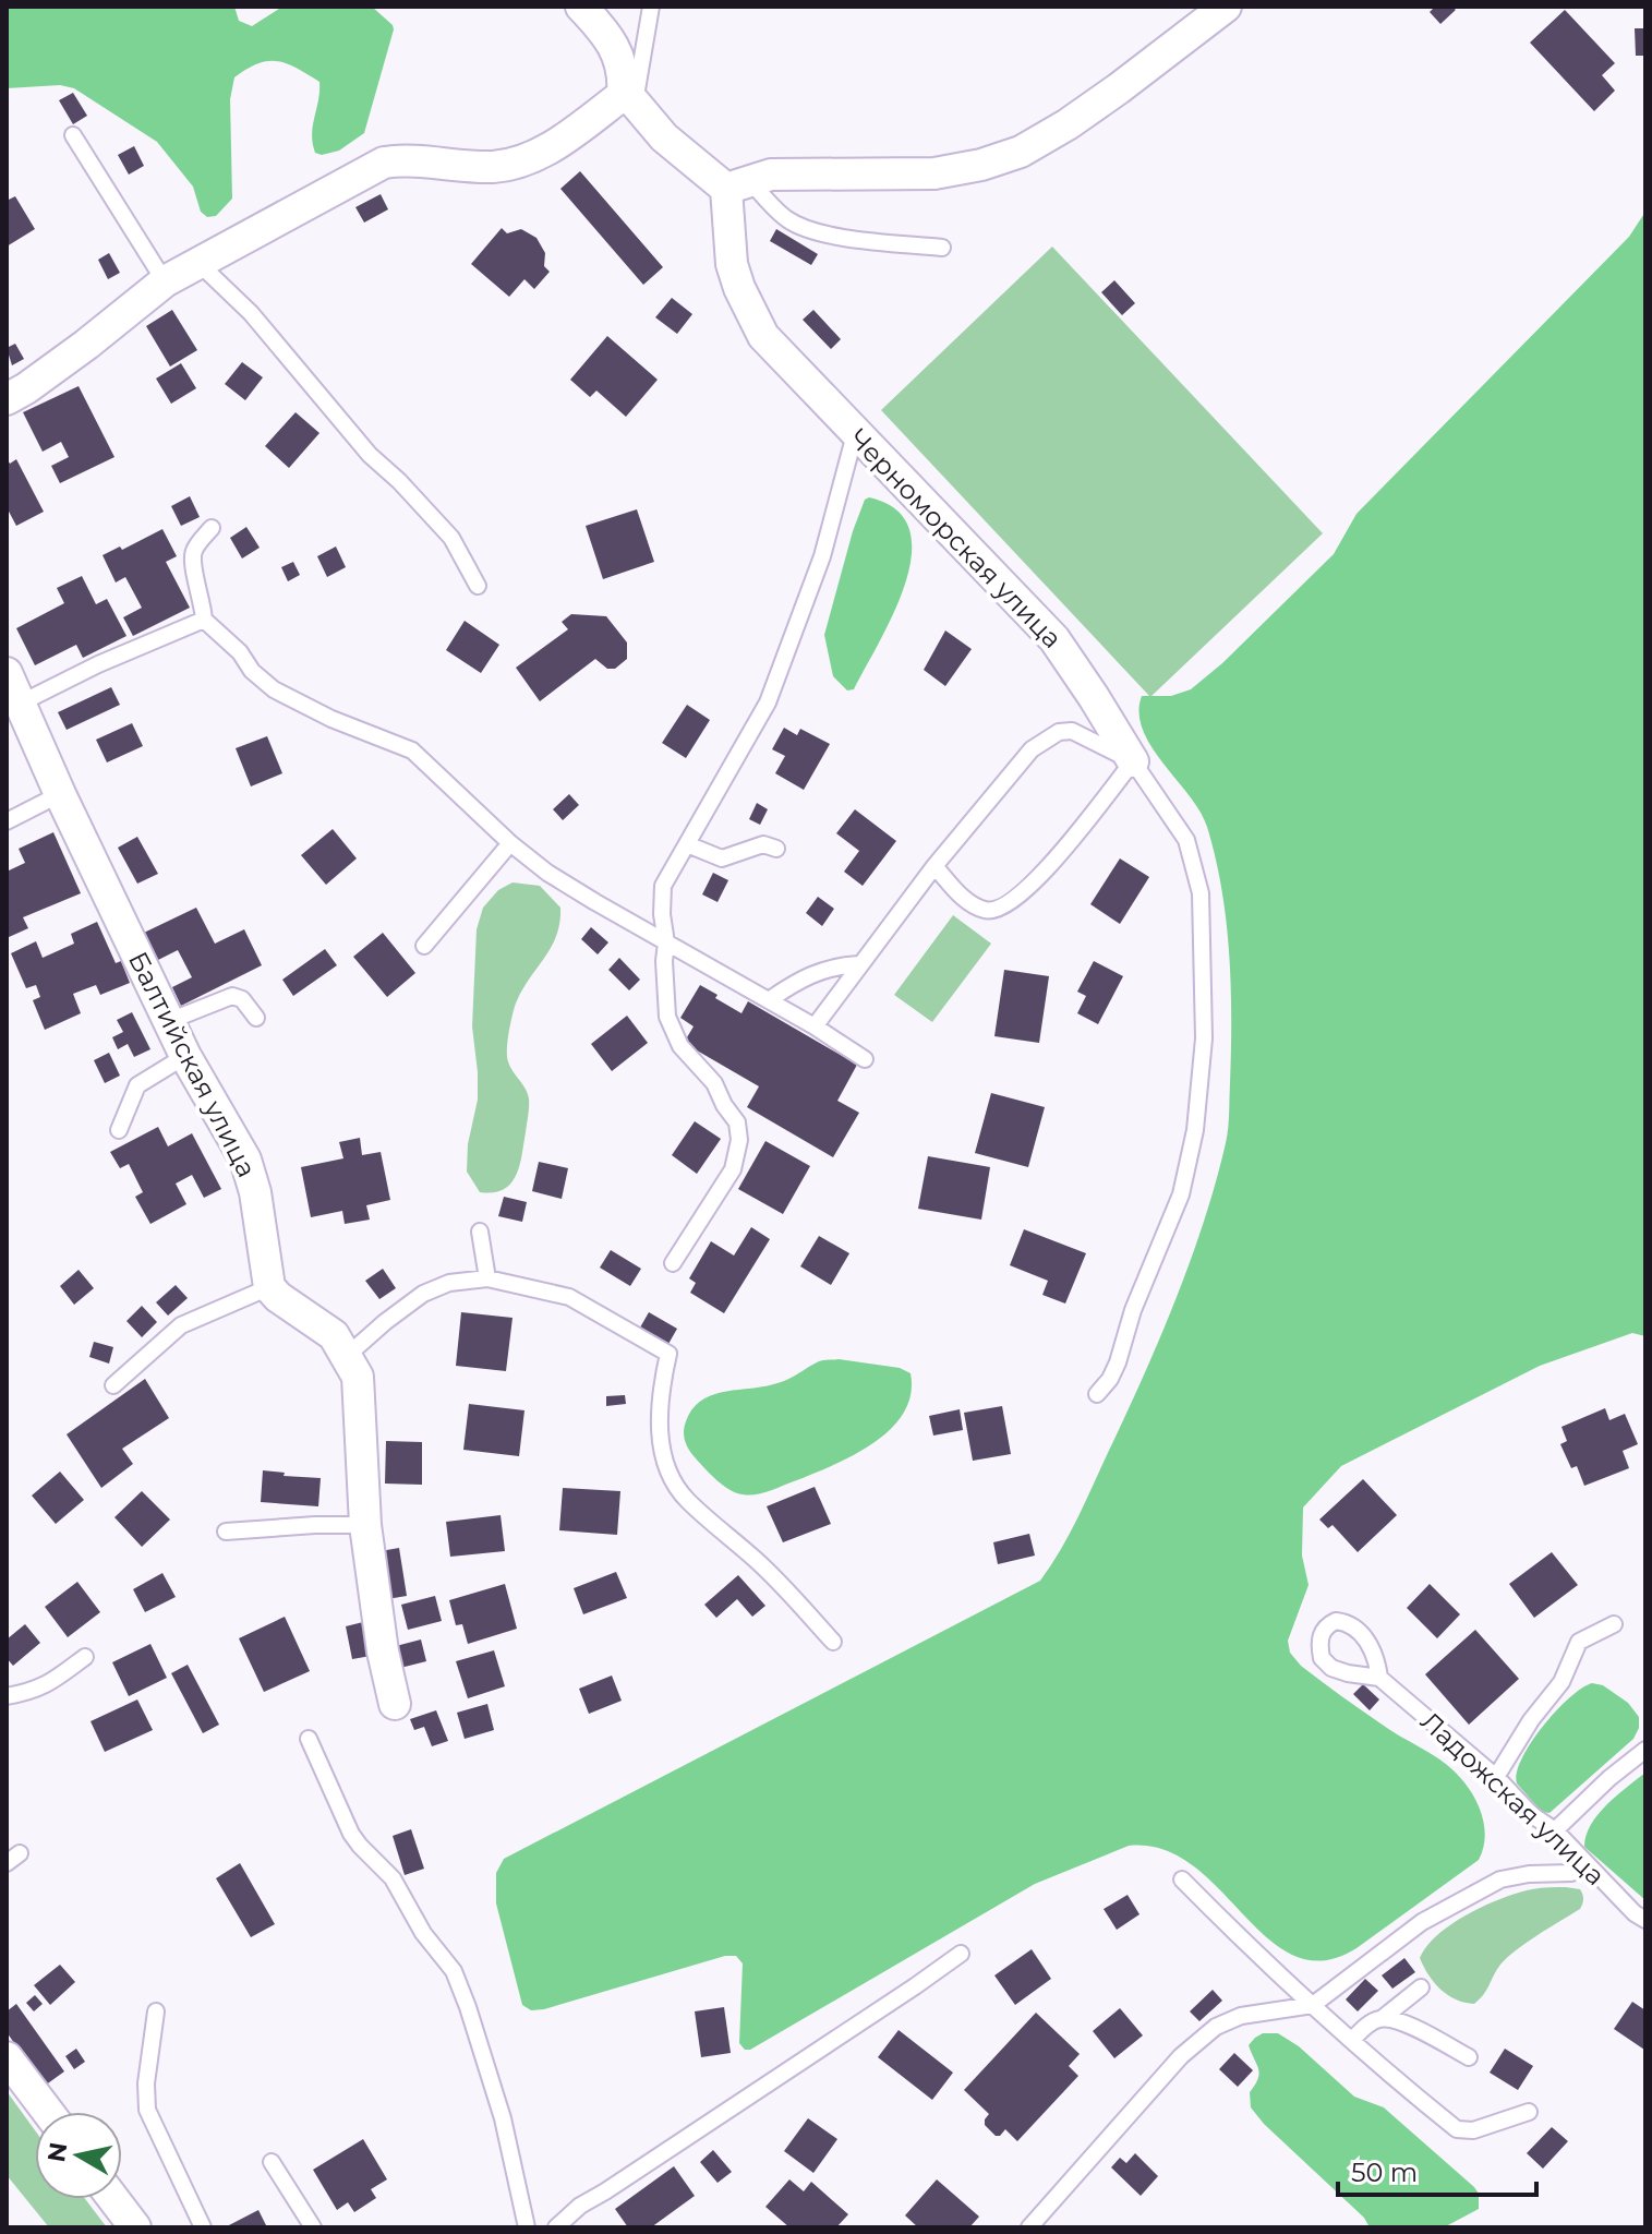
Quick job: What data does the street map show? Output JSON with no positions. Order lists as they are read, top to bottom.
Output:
{
  "streets": {
    "street": ["Черноморская улица", "Балтийская улица"],
    "lane": ["Ладожская улица"]
  },
  "scale_bar": "50 m",
  "north": "left"
}
